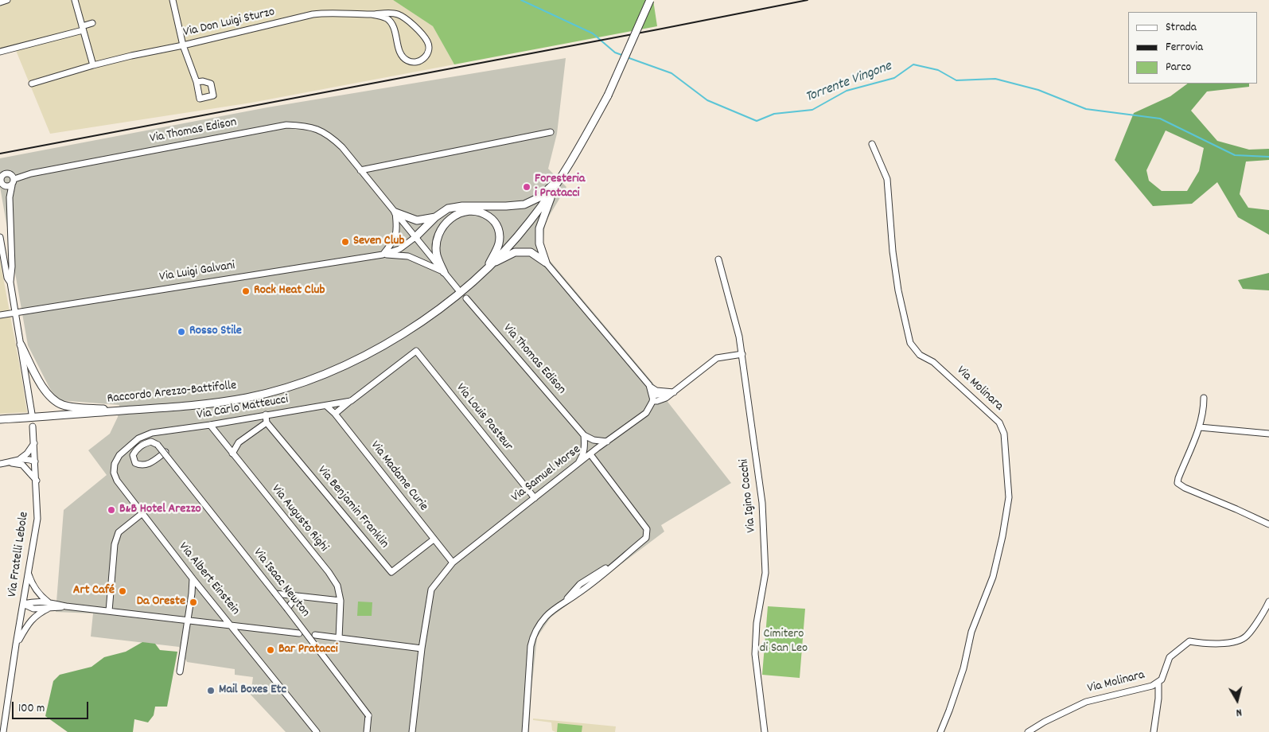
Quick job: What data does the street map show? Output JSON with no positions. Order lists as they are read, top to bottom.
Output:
{
  "streets": {
    "main road": ["Raccordo Arezzo-Battifolle"],
    "street": [
      "Via Don Luigi Sturzo",
      "Via Thomas Edison",
      "Via Luigi Galvani",
      "Via Molinara",
      "Via Carlo Matteucci",
      "Via Louis Pasteur",
      "Via Samuel Morse",
      "Via Madame Curie",
      "Via Igino Cocchi",
      "Via Benjamin Franklin",
      "Via Augusto Righi",
      "Via Fratelli Lebole",
      "Via Albert Einstein",
      "Via Isaac Newton"
    ]
  },
  "crossings": [
    ["Via Thomas Edison", "Via Luigi Galvani"],
    ["Via Carlo Matteucci", "Via Louis Pasteur"],
    ["Via Carlo Matteucci", "Via Madame Curie"],
    ["Via Carlo Matteucci", "Via Augusto Righi"],
    ["Via Carlo Matteucci", "Via Albert Einstein"],
    ["Via Louis Pasteur", "Via Samuel Morse"],
    ["Via Samuel Morse", "Via Madame Curie"],
    ["Via Madame Curie", "Via Benjamin Franklin"]
  ],
  "water": ["Torrente Vingone"],
  "parks": ["Cimitero di San Leo"],
  "places": [
    "Foresteria i Pratacci",
    "Seven Club",
    "Rock Heat Club",
    "Rosso Stile",
    "B&B Hotel Arezzo",
    "Art Café",
    "Da Oreste",
    "Bar Pratacci",
    "Mail Boxes Etc"
  ],
  "legend": ["Strada", "Ferrovia", "Parco"],
  "scale_bar": "100 m",
  "north": "bottom"
}
